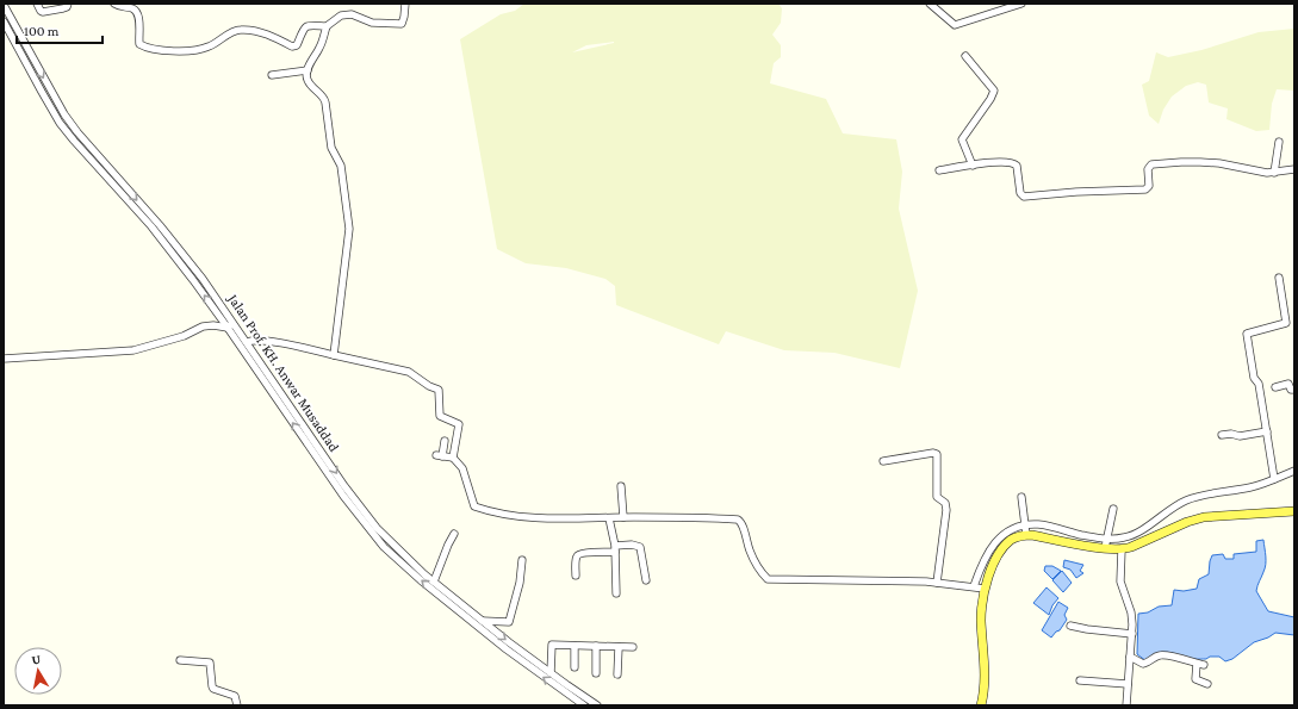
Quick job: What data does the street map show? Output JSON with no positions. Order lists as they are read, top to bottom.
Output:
{
  "streets": {
    "street": ["Jalan Prof. KH. Anwar Musaddad"]
  },
  "scale_bar": "100 m",
  "north": "top"
}
